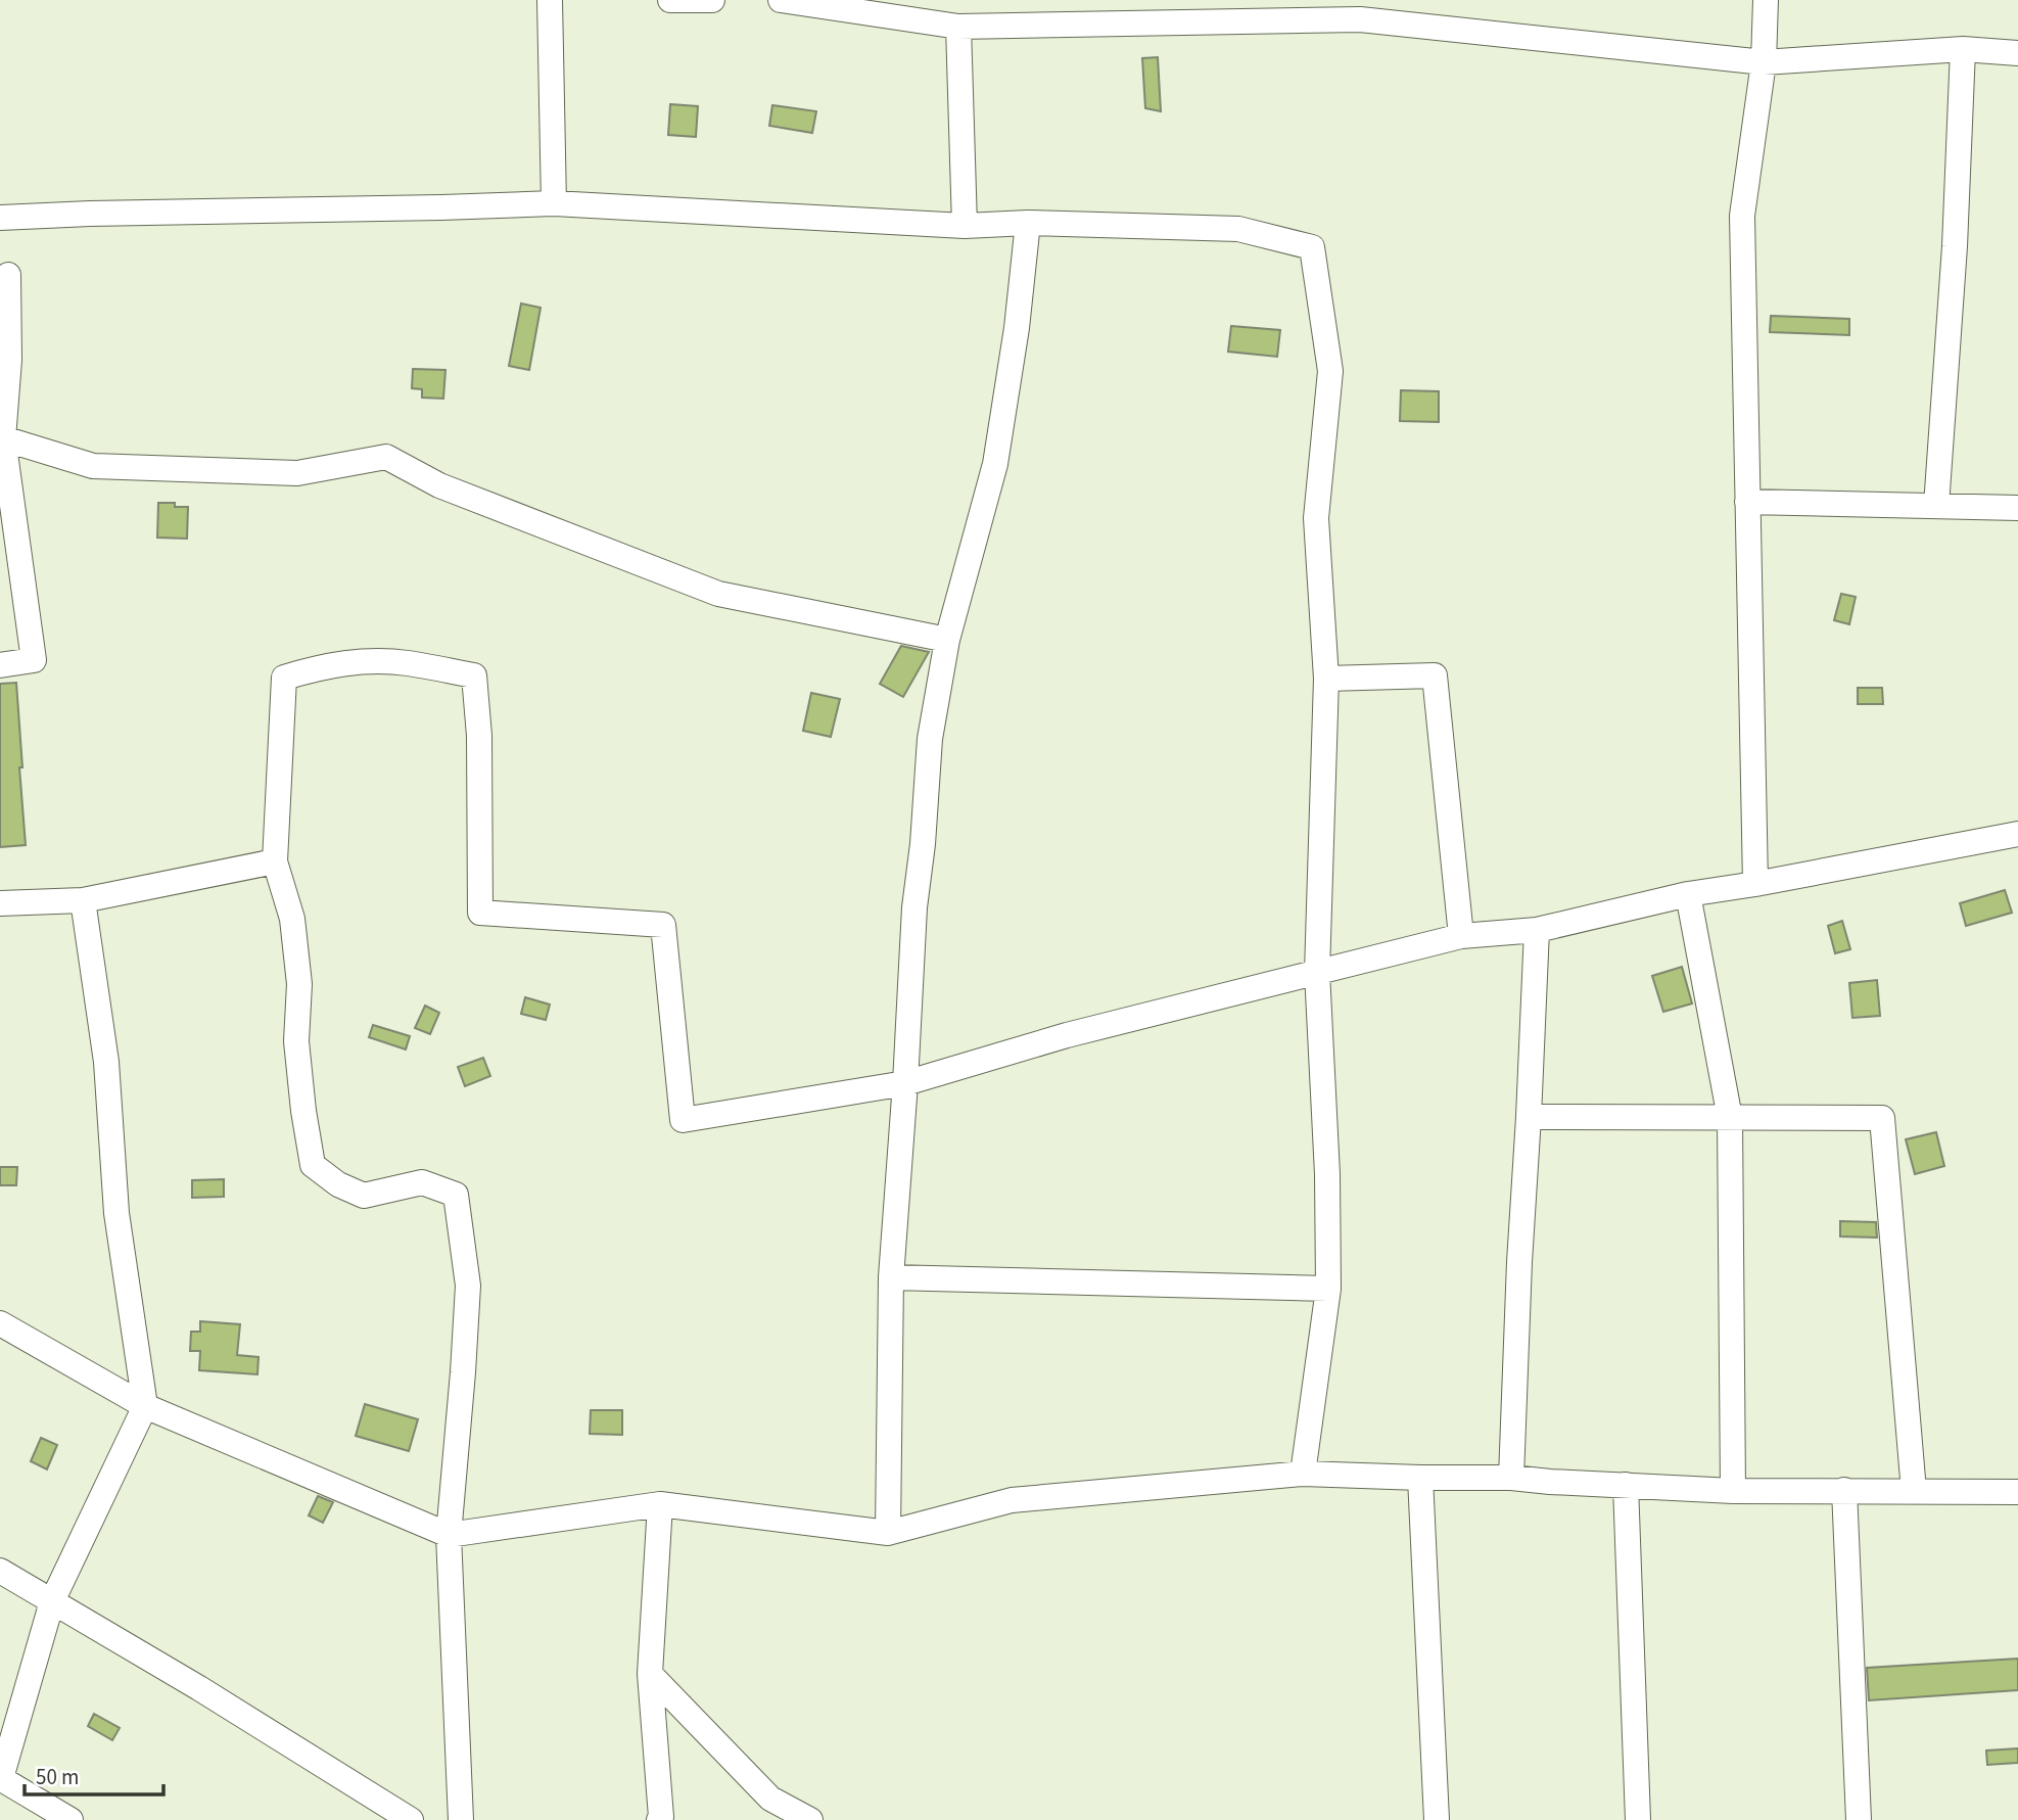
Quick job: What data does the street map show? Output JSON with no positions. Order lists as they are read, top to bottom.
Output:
{
  "scale_bar": "50 m"
}
